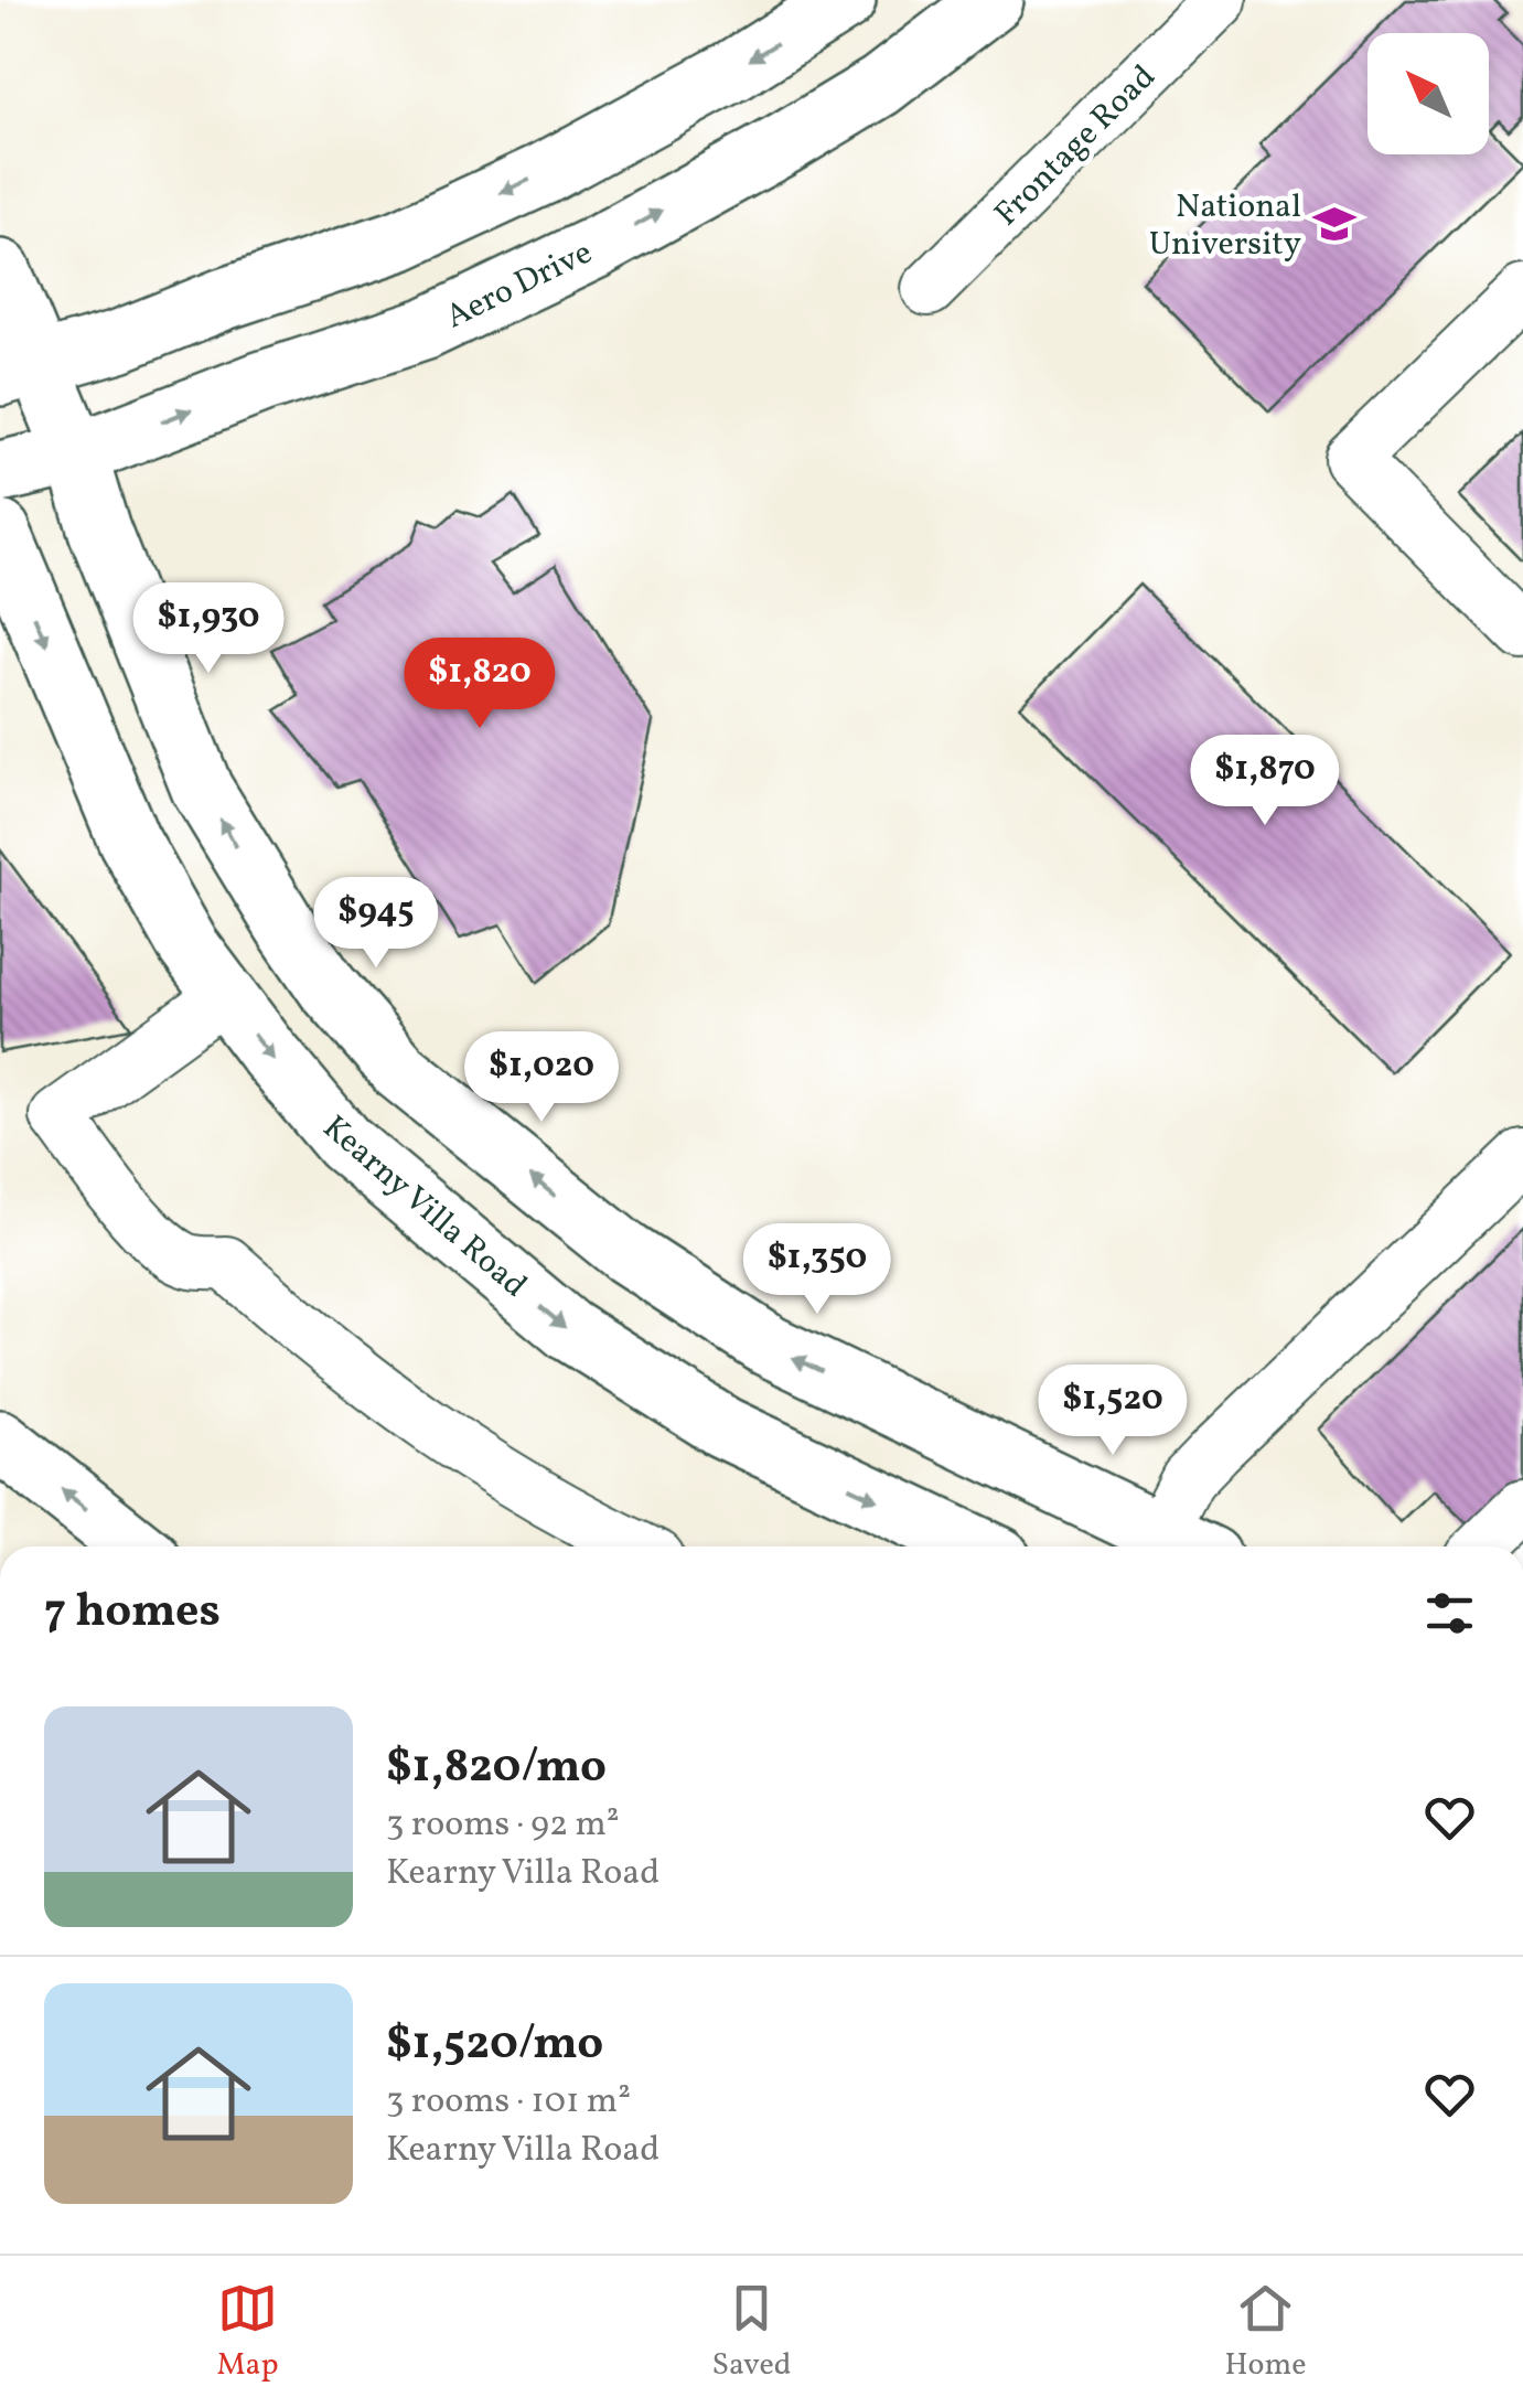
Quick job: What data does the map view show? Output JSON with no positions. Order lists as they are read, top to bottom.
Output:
{
  "streets": {
    "main road": ["Aero Drive", "Kearny Villa Road"],
    "street": ["Frontage Road"]
  },
  "places": {
    "school or university": ["National University"]
  },
  "north": "top left",
  "page": {
    "price": [
      "$1,930",
      "$1,820",
      "$1,870",
      "$945",
      "$1,020",
      "$1,350",
      "$1,520"
    ],
    "heading": "7 homes",
    "list": [
      {
        "name": "$1,820/mo",
        "note": "3 rooms · 92 m² · Kearny Villa Road"
      },
      {
        "name": "$1,520/mo",
        "note": "3 rooms · 101 m² · Kearny Villa Road"
      }
    ],
    "tabs": ["Map", "Saved", "Home"]
  }
}
